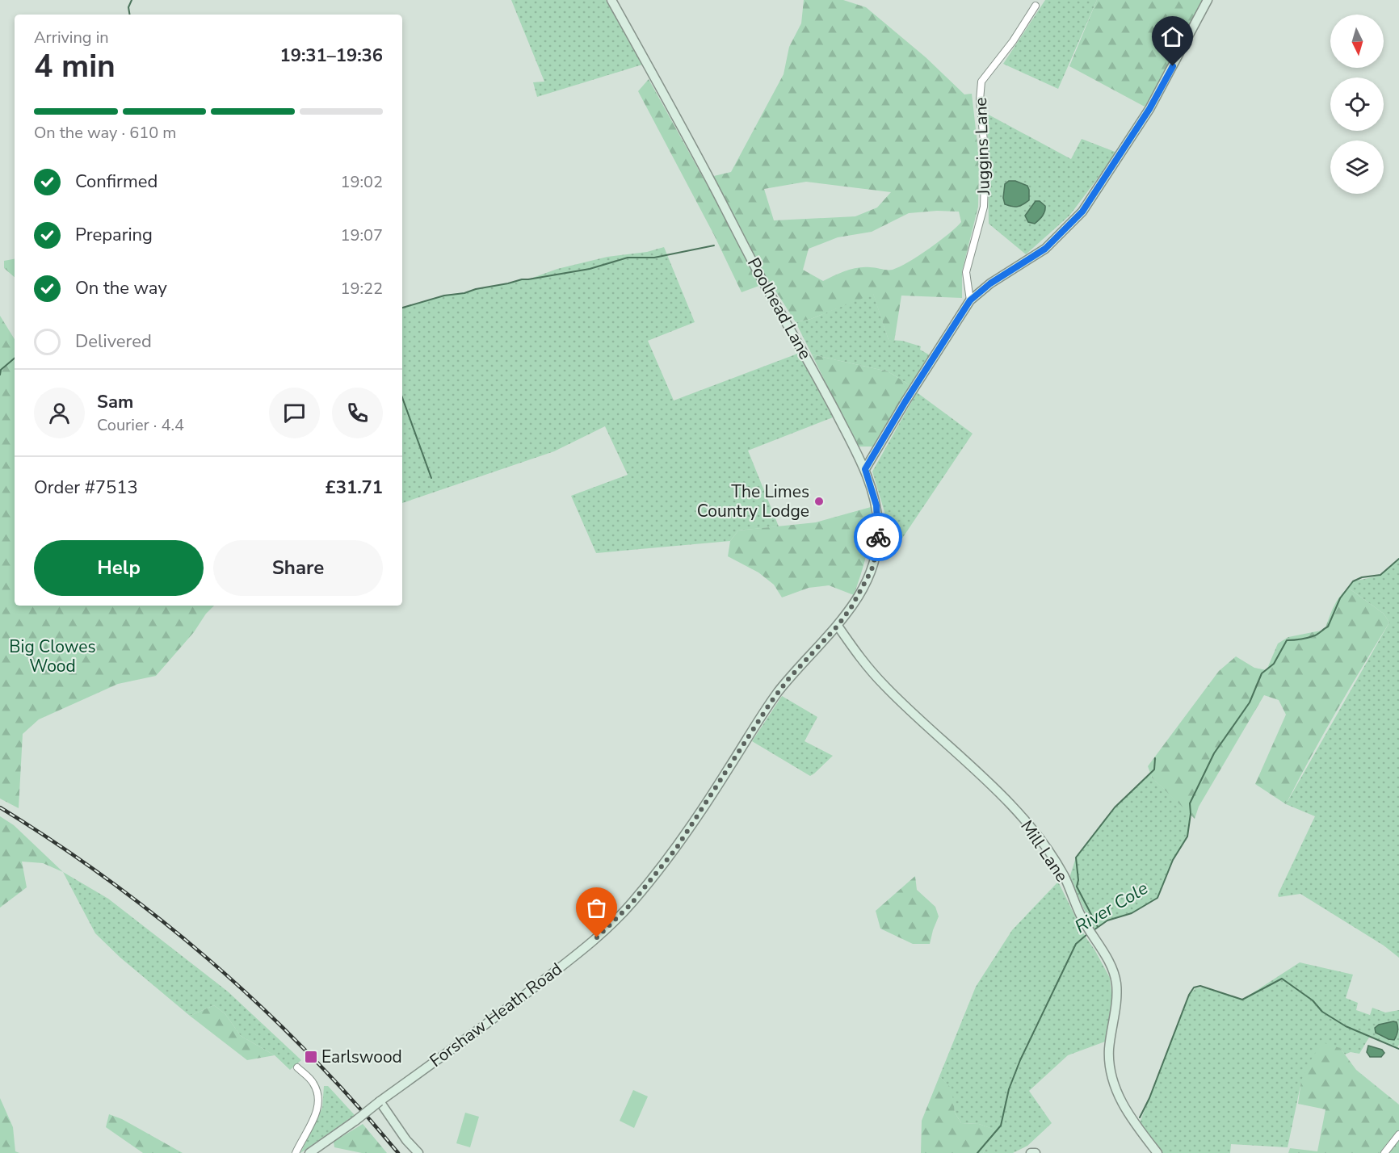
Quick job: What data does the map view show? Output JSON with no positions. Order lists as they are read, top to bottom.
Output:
{
  "streets": {
    "street": [
      "Juggins Lane",
      "Poolhead Lane",
      "Mill Lane",
      "Forshaw Heath Road"
    ]
  },
  "crossings": [
    ["Poolhead Lane", "Mill Lane"],
    ["Poolhead Lane", "Forshaw Heath Road"],
    ["Mill Lane", "Forshaw Heath Road"]
  ],
  "water": ["River Cole"],
  "parks": ["Big Clowes Wood"],
  "places": {
    "other": ["The Limes Country Lodge"],
    "transit": ["Earlswood"]
  },
  "north": "bottom",
  "page": {
    "heading": ["4 min", "Arriving in", "19:31–19:36"],
    "panel": [
      "Sam",
      "Courier · 4.4",
      "Order #7513",
      "£31.71"
    ],
    "bar": "On the way · 610 m",
    "list": [
      ["Confirmed", "19:02"],
      ["Preparing", "19:07"],
      ["On the way", "19:22"],
      "Delivered"
    ],
    "buttons": ["Help", "Share"]
  }
}
